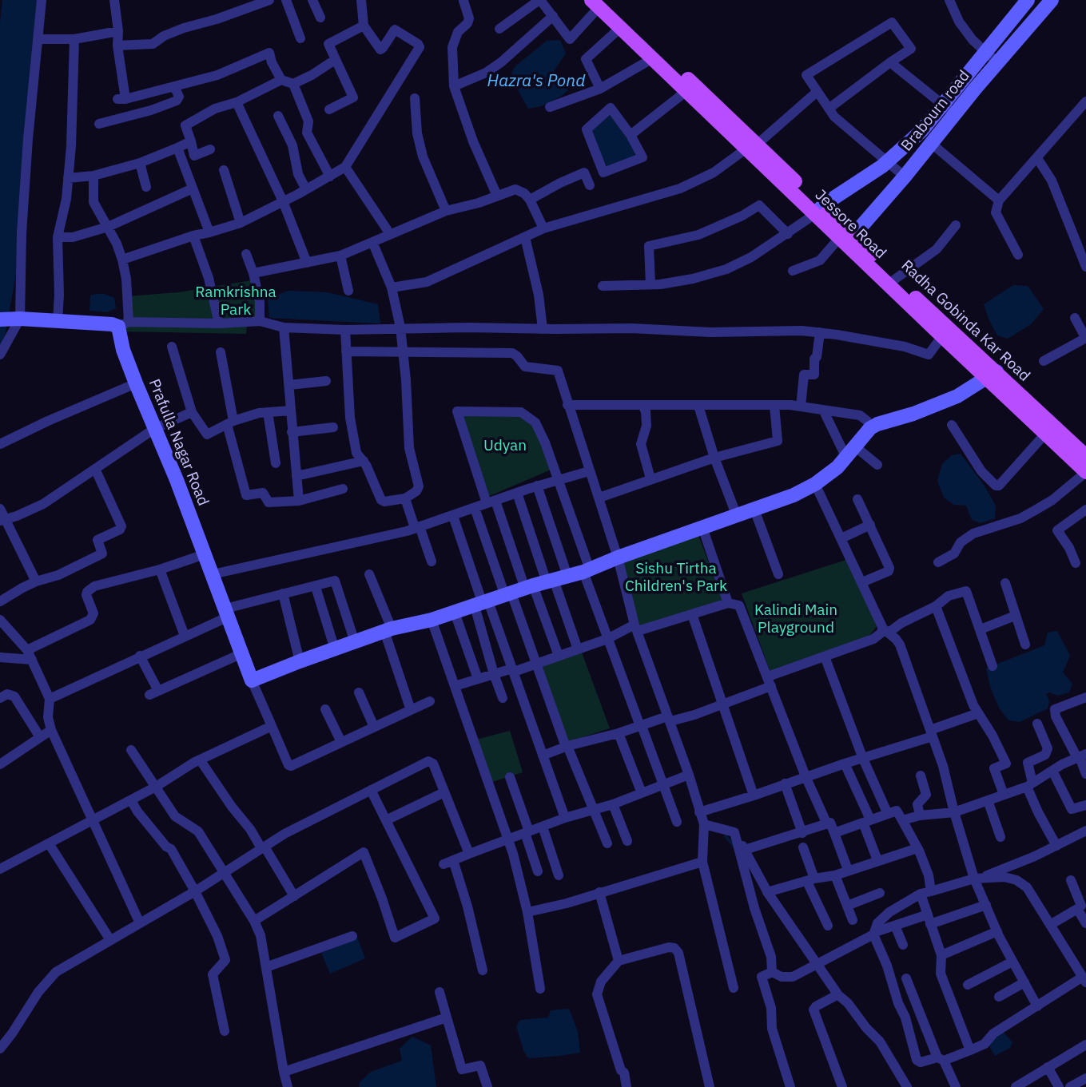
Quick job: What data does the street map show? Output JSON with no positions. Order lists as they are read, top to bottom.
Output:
{
  "streets": {
    "main road": ["Jessore Road", "Radha Gobinda Kar Road"],
    "street": ["Brabourn road", "Prafulla Nagar Road"]
  },
  "crossings": [
    ["Brabourn road", "Jessore Road"],
    ["Jessore Road", "Radha Gobinda Kar Road"]
  ],
  "water": ["Hazra's Pond"],
  "parks": [
    "Ramkrishna Park",
    "Udyan",
    "Sishu Tirtha Children's Park",
    "Kalindi Main Playground"
  ]
}
